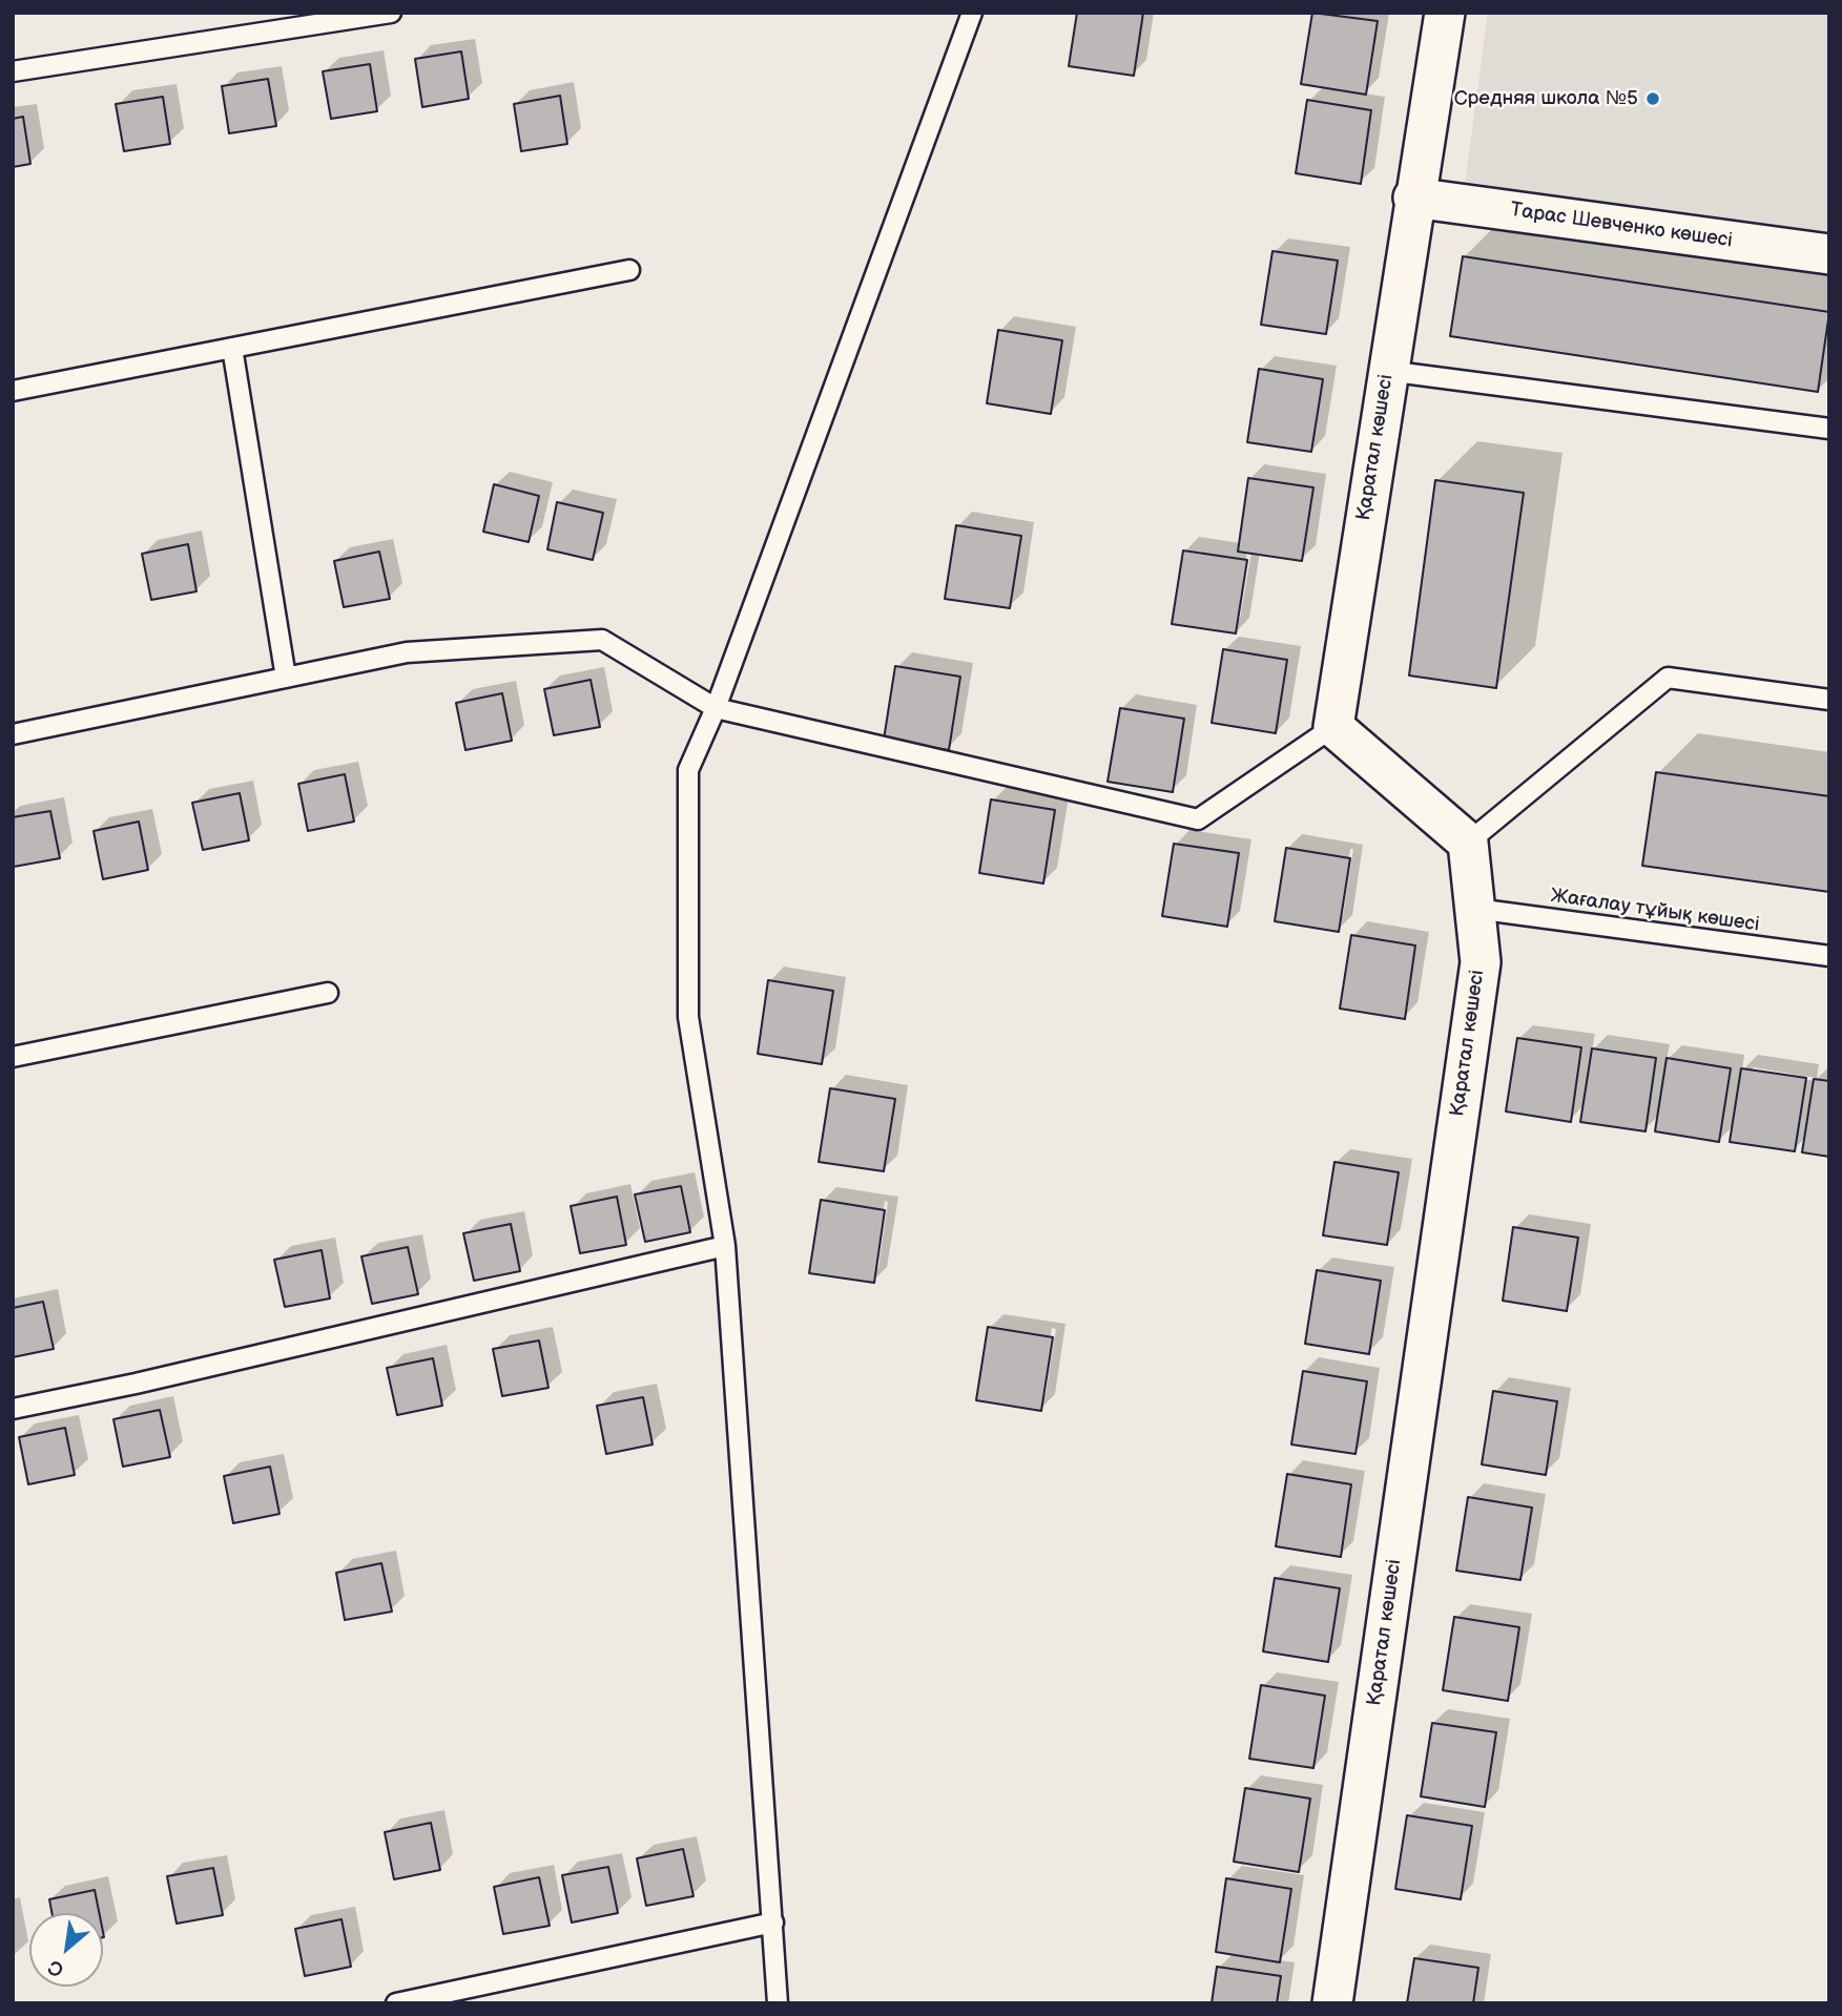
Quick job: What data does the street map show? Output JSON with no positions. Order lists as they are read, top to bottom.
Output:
{
  "streets": {
    "street": ["Тарас Шевченко көшесі", "Қаратал көшесі"],
    "lane": ["Жағалау тұйық көшесі"]
  },
  "crossings": [
    ["Тарас Шевченко көшесі", "Қаратал көшесі"],
    ["Қаратал көшесі", "Жағалау тұйық көшесі"]
  ],
  "places": ["Средняя школа №5"],
  "north": "bottom left"
}
